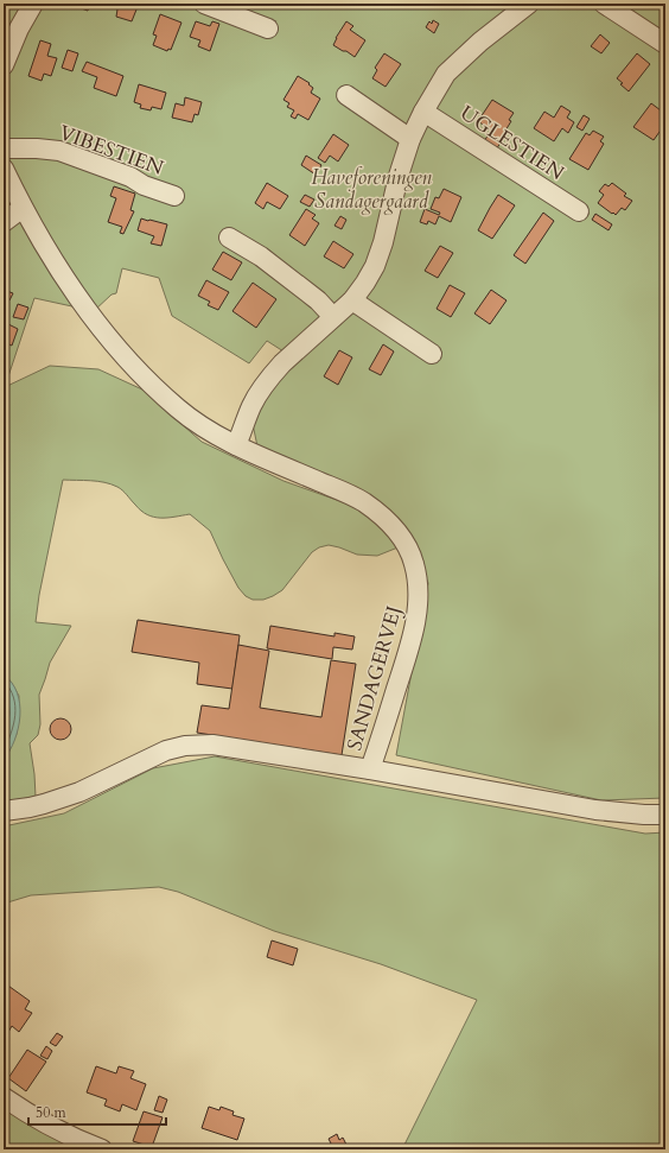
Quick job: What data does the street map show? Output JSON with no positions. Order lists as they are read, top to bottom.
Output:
{
  "streets": {
    "street": ["UGLESTIEN", "VIBESTIEN", "SANDAGERVEJ"]
  },
  "parks": ["Haveforeningen Sandagergaard"],
  "scale_bar": "50 m"
}
